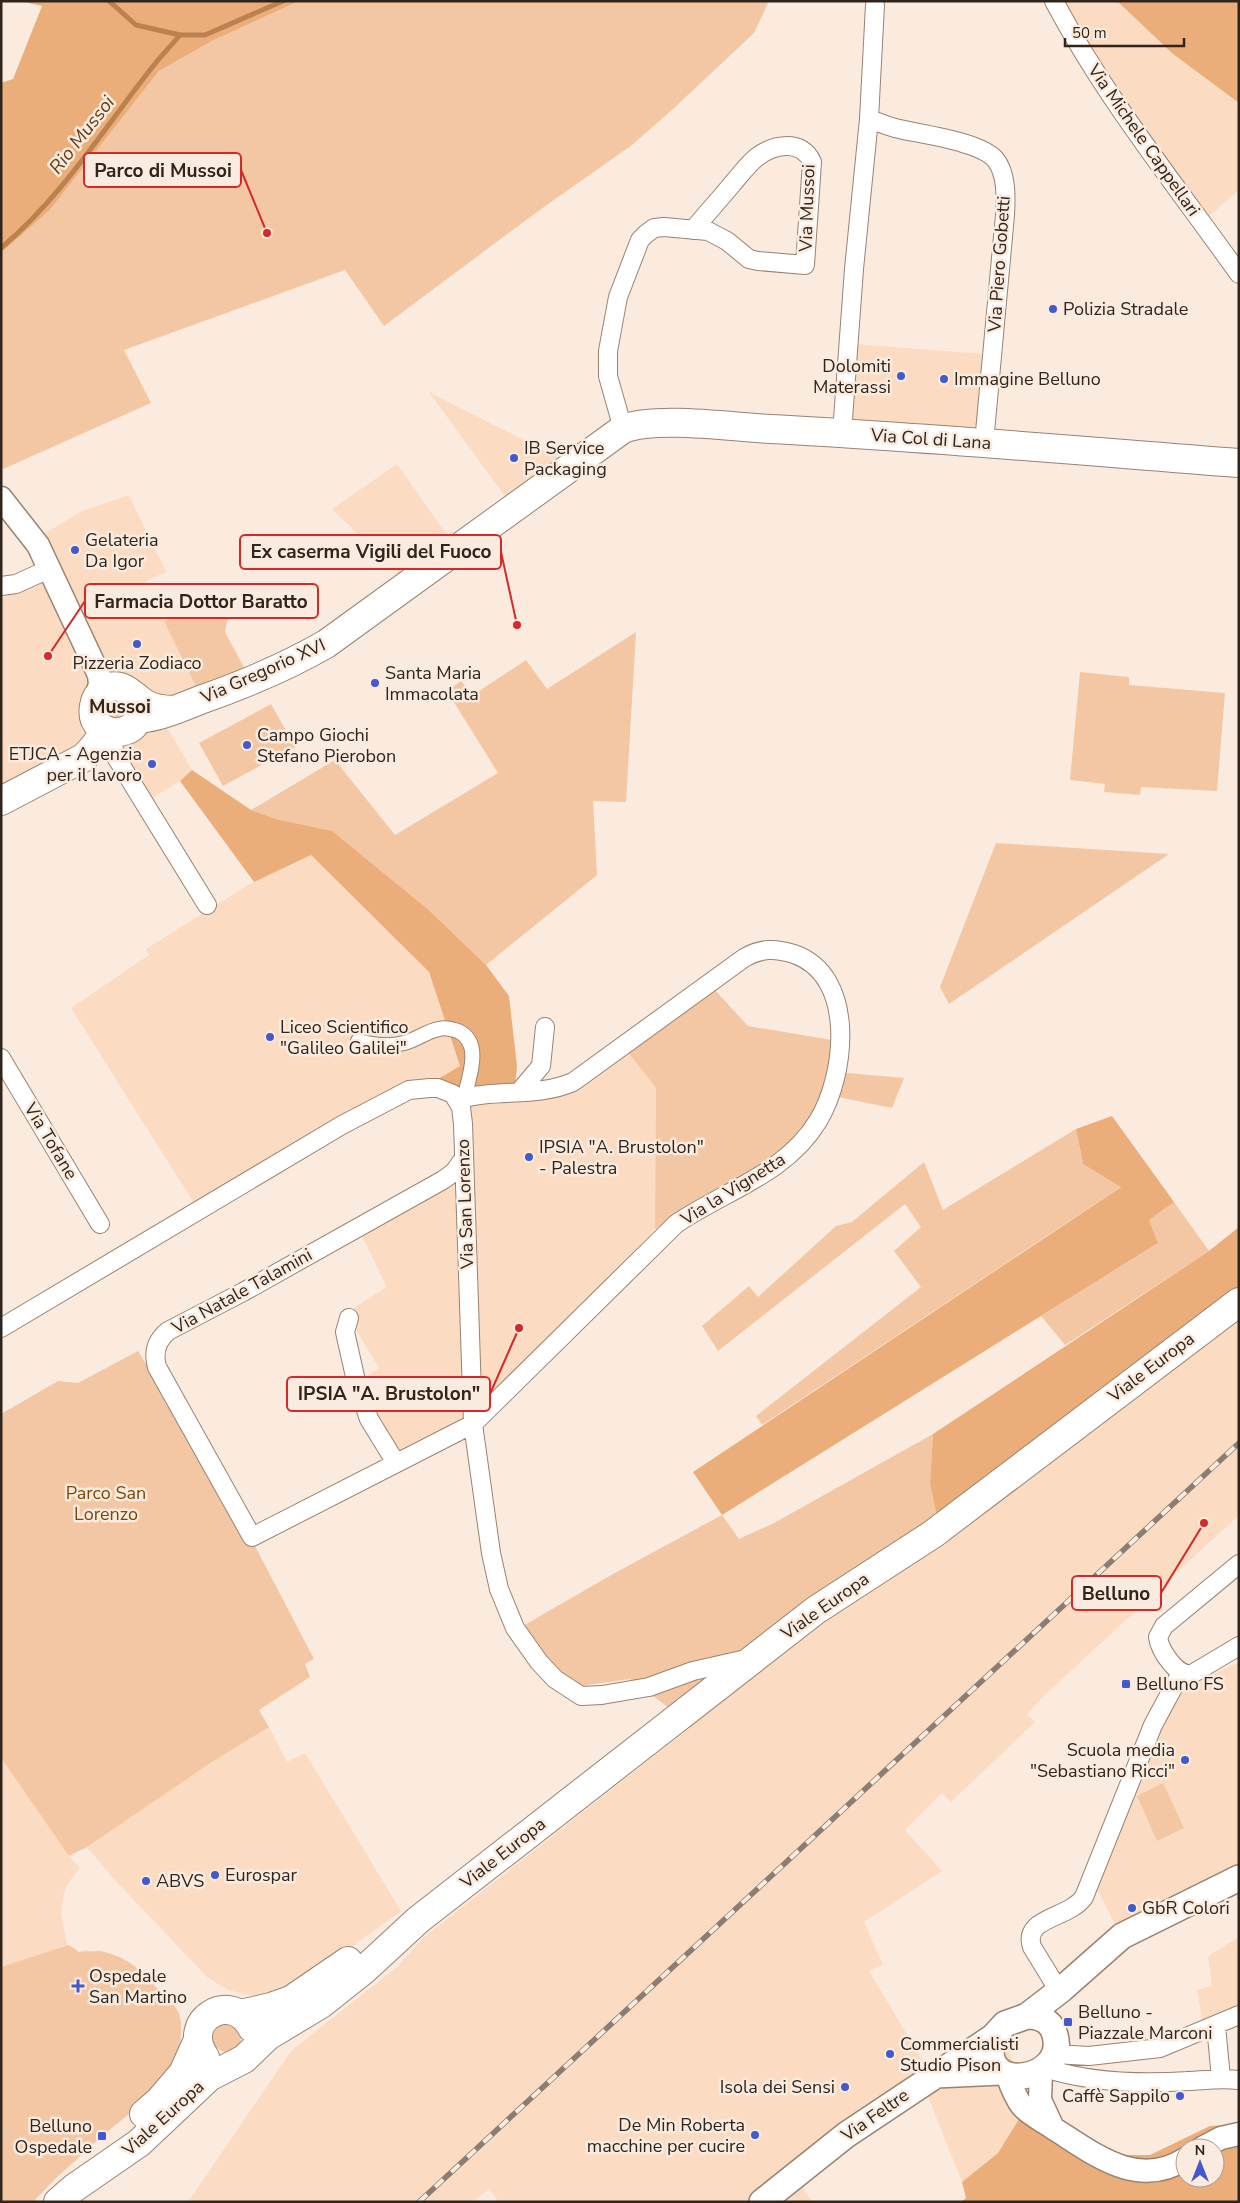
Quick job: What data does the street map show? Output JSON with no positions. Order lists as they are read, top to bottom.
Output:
{
  "streets": {
    "main road": [
      "Via Col di Lana",
      "Via Gregorio XVI",
      "Viale Europa",
      "Via Feltre"
    ],
    "street": [
      "Via Michele Cappellari",
      "Via Mussoi",
      "Via Piero Gobetti",
      "Via Tofane",
      "Via la Vignetta",
      "Via San Lorenzo",
      "Via Natale Talamini"
    ]
  },
  "crossings": [
    ["Via Mussoi", "Via Col di Lana"],
    ["Via Mussoi", "Via Gregorio XVI"],
    ["Via Piero Gobetti", "Via Col di Lana"],
    ["Via Col di Lana", "Via Gregorio XVI"],
    ["Via la Vignetta", "Via San Lorenzo"],
    ["Via la Vignetta", "Via Natale Talamini"],
    ["Via San Lorenzo", "Via Natale Talamini"],
    ["Via San Lorenzo", "Viale Europa"]
  ],
  "districts": ["Mussoi"],
  "water": ["Rio Mussoi"],
  "parks": ["Parco San Lorenzo"],
  "places": {
    "other": [
      "Parco di Mussoi",
      "Polizia Stradale",
      "Dolomiti Materassi",
      "Immagine Belluno",
      "IB Service Packaging",
      "Gelateria Da Igor",
      "Ex caserma Vigili del Fuoco",
      "Pizzeria Zodiaco",
      "Farmacia Dottor Baratto",
      "Santa Maria Immacolata",
      "Campo Giochi Stefano Pierobon",
      "ETJCA - Agenzia per il lavoro",
      "Liceo Scientifico \"Galileo Galilei\"",
      "IPSIA \"A. Brustolon\" - Palestra",
      "IPSIA \"A. Brustolon\"",
      "Belluno",
      "Scuola media \"Sebastiano Ricci\"",
      "Eurospar",
      "ABVS",
      "GbR Colori",
      "Commercialisti Studio Pison",
      "Isola dei Sensi",
      "Caffè Sappilo",
      "De Min Roberta macchine per cucire"
    ],
    "transit": ["Belluno FS", "Belluno - Piazzale Marconi", "Belluno Ospedale"],
    "health": ["Ospedale San Martino"]
  },
  "scale_bar": "50 m",
  "north": "top"
}
